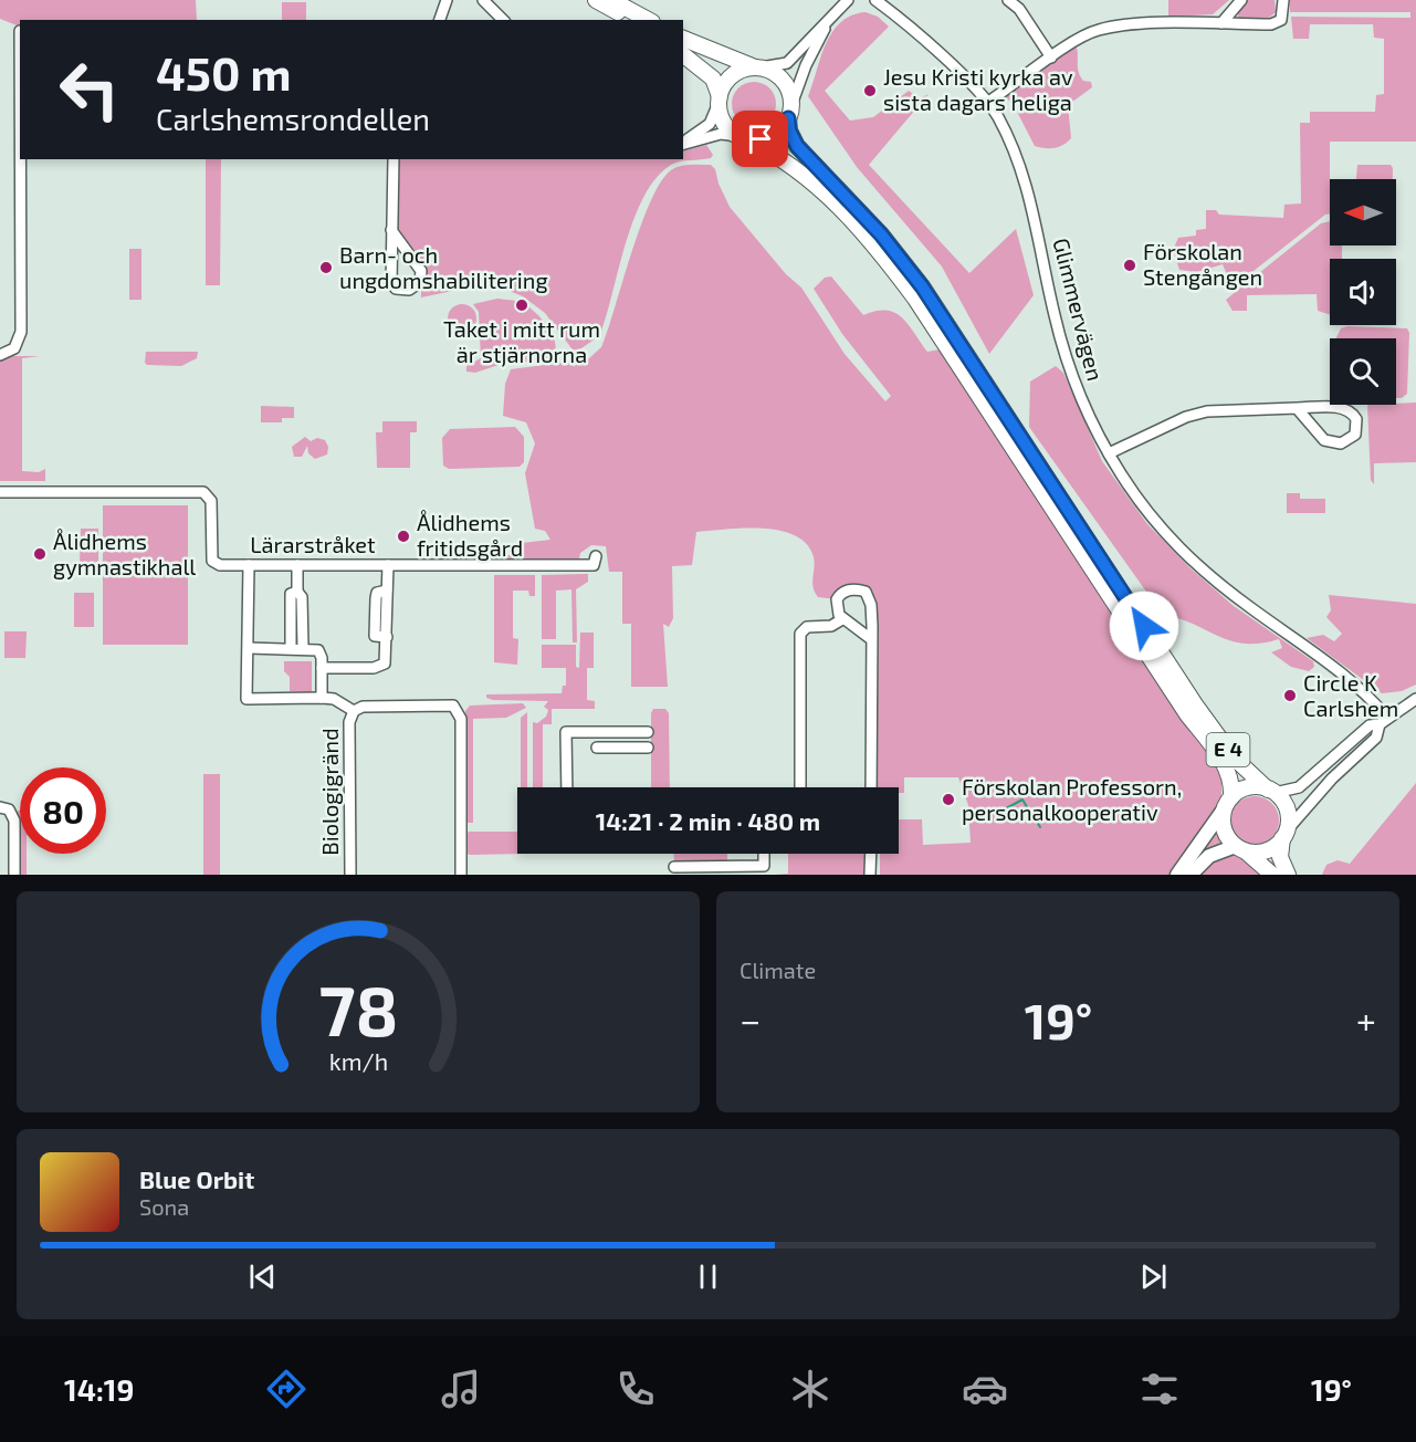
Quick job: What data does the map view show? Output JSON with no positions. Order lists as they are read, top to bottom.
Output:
{
  "streets": {
    "highway": ["E 4"],
    "street": ["Glimmervägen", "Lärarstråket", "Biologigränd"]
  },
  "crossings": [
    ["Lärarstråket", "Biologigränd"]
  ],
  "places": [
    "Jesu Kristi kyrka av sista dagars heliga",
    "Förskolan Stengången",
    "Barn- och ungdomshabilitering",
    "Taket i mitt rum är stjärnorna",
    "Ålidhems fritidsgård",
    "Ålidhems gymnastikhall",
    "Circle K Carlshem",
    "Förskolan Professorn, personalkooperativ"
  ],
  "north": "left",
  "page": {
    "turn": ["450 m", "Carlshemsrondellen"],
    "limit": "80",
    "trip": "14:21 · 2 min · 480 m",
    "tile": "Climate",
    "heat": ["−", "19°", "+"],
    "song": ["Blue Orbit", "Sona"],
    "tabs": ["14:19", "19°"],
    "gauge": ["78", "km/h"]
  }
}
